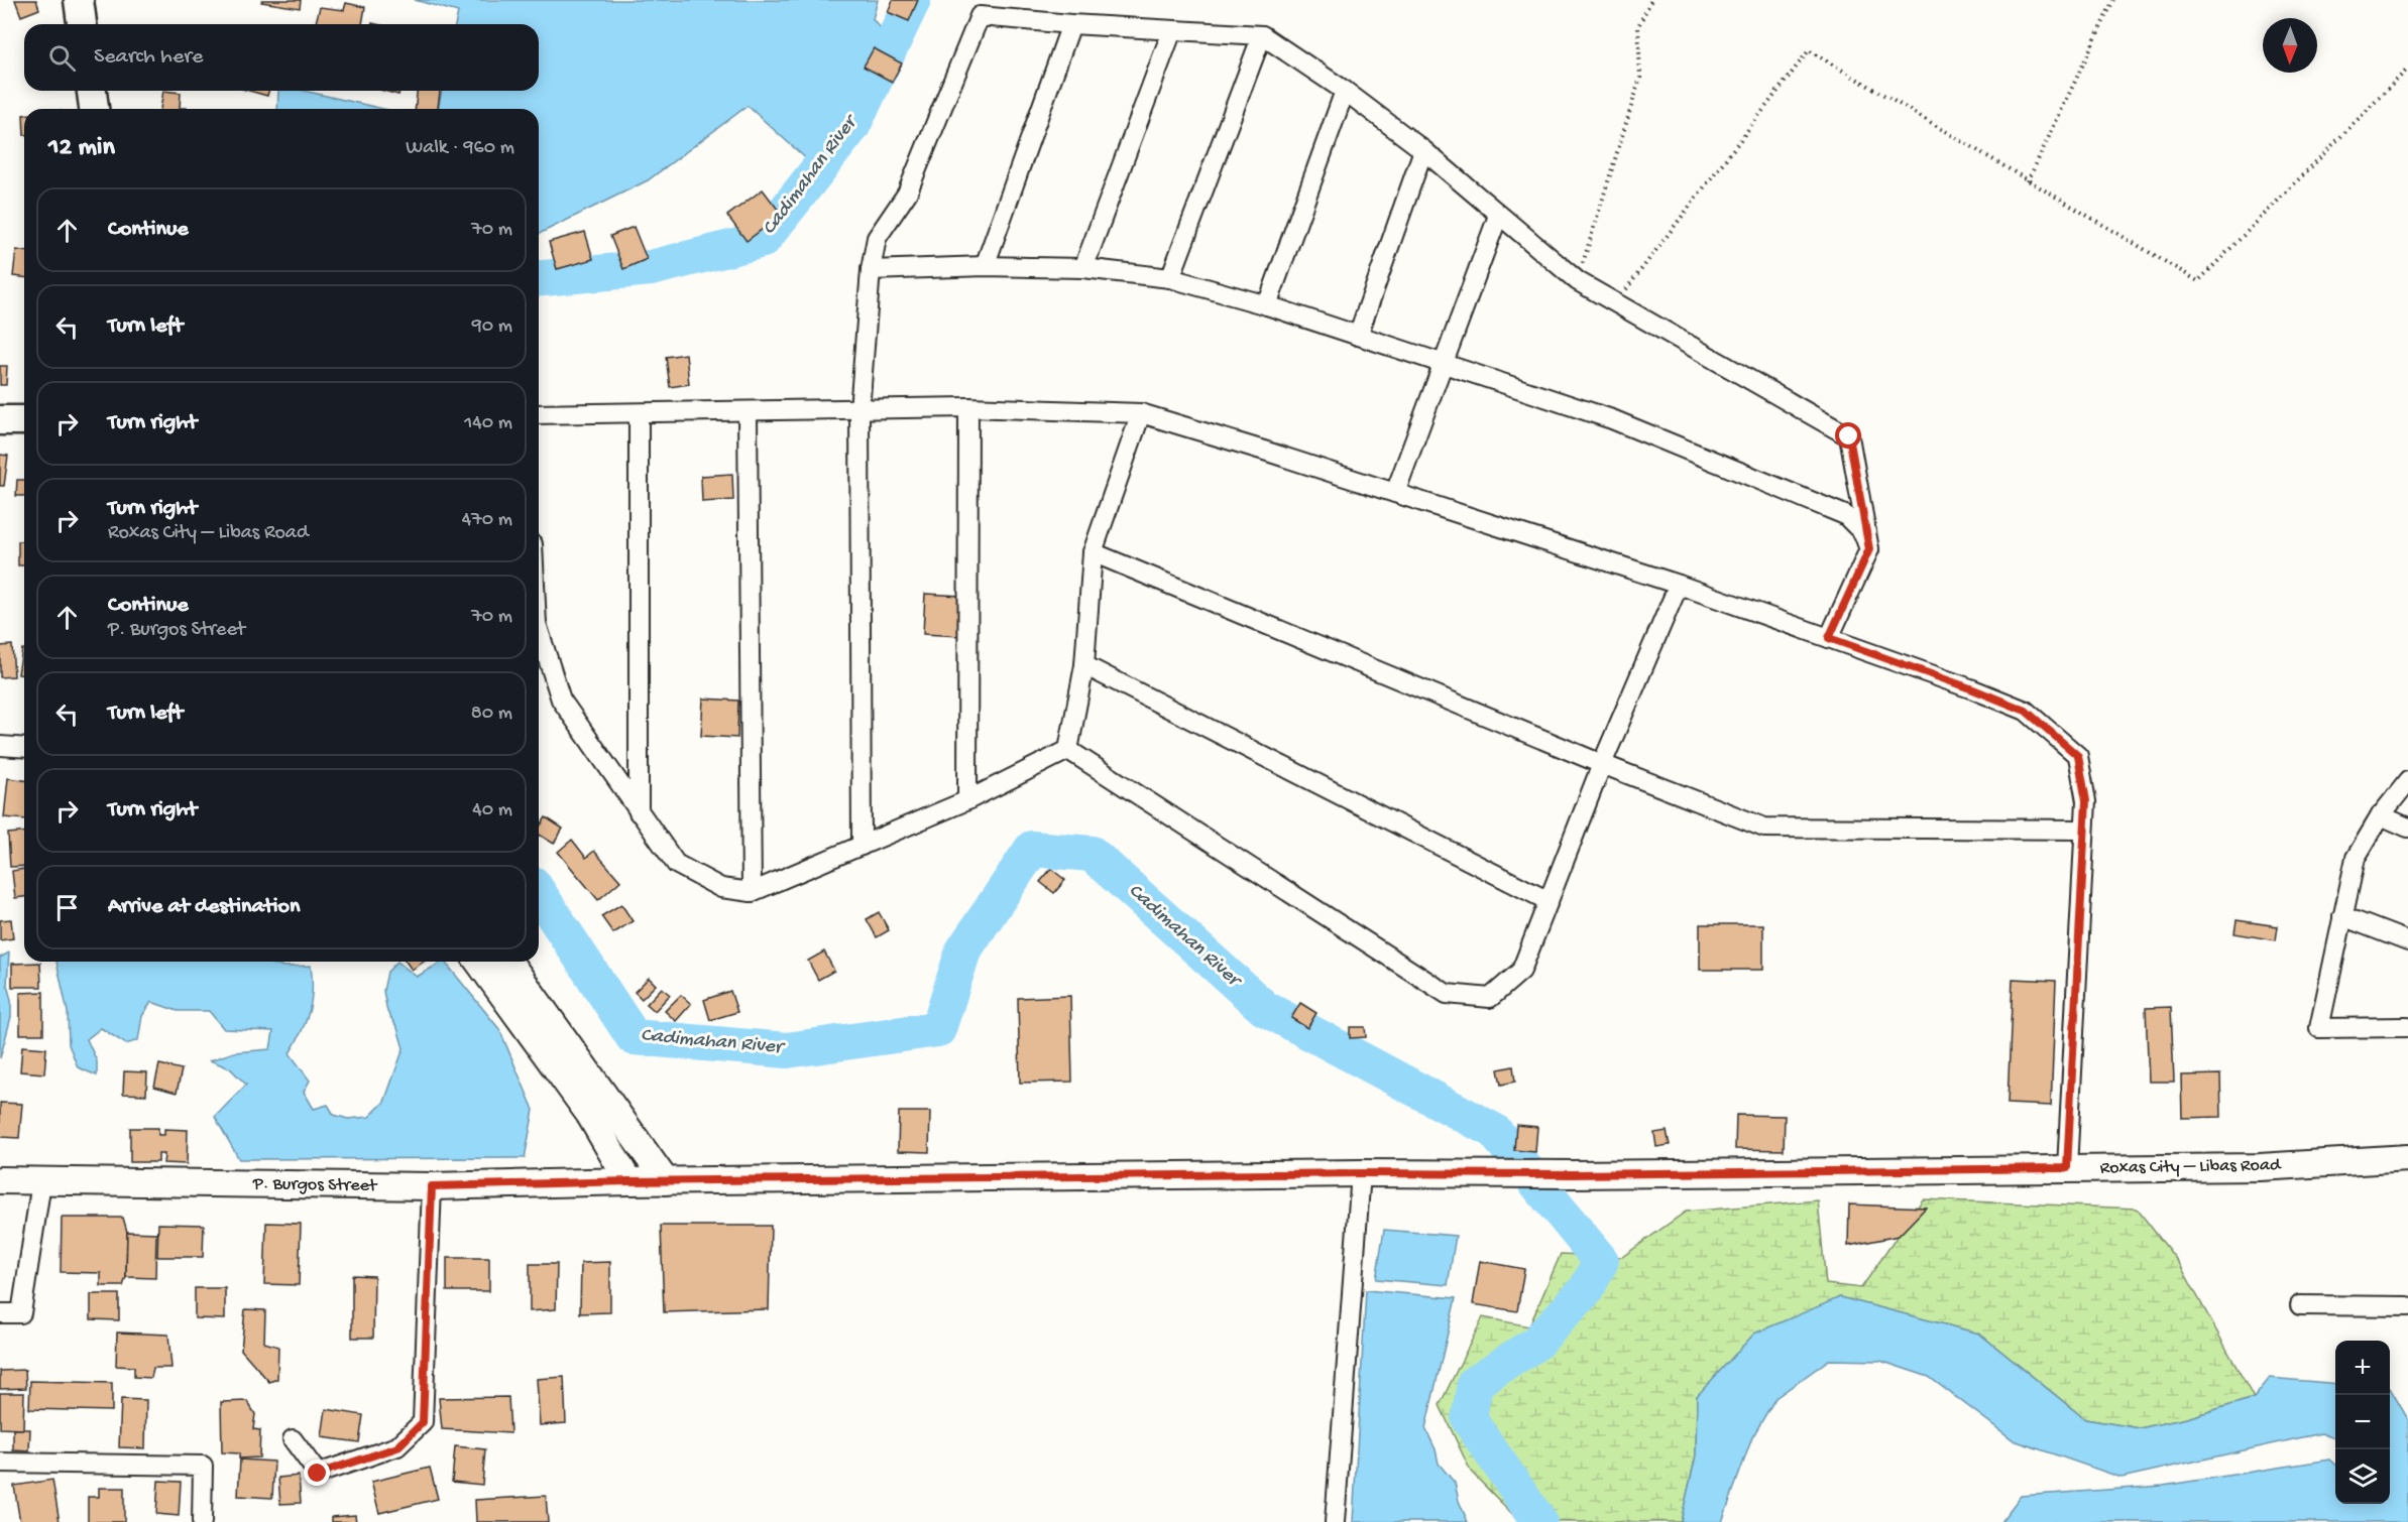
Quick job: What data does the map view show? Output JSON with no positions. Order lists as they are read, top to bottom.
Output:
{
  "streets": {
    "main road": ["Roxas City – Libas Road", "P. Burgos Street"]
  },
  "crossings": [
    ["Roxas City – Libas Road", "P. Burgos Street"]
  ],
  "water": ["Cadimahan River"],
  "north": "bottom",
  "page": {
    "search": "Search here",
    "heading": ["12 min", "Walk · 960 m"],
    "list": [
      ["Continue", "70 m"],
      ["Turn left", "90 m"],
      ["Turn right", "140 m"],
      ["Turn right", "Roxas City – Libas Road", "470 m"],
      ["Continue", "P. Burgos Street", "70 m"],
      ["Turn left", "80 m"],
      ["Turn right", "40 m"],
      "Arrive at destination"
    ],
    "map_buttons": ["+", "−"]
  }
}
